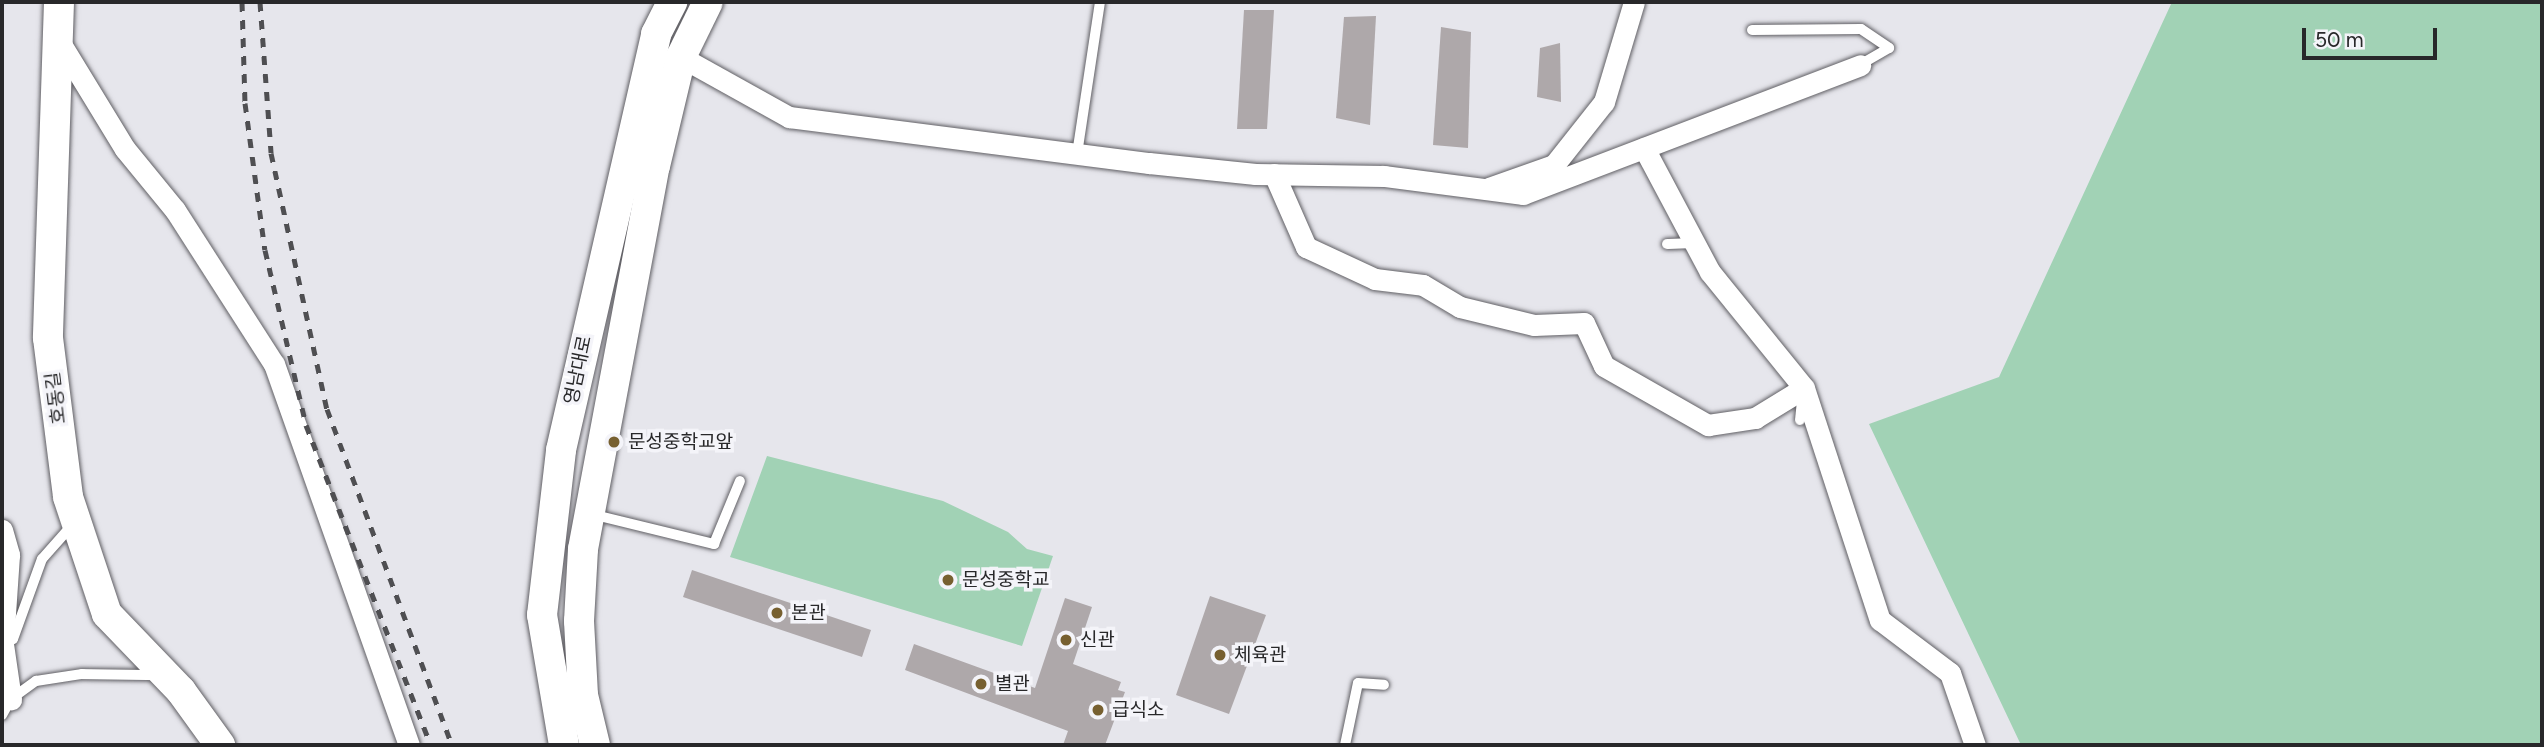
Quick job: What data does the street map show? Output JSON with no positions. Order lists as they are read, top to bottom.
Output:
{
  "streets": {
    "main road": ["영남대로", "호동길"]
  },
  "places": [
    "문성중학교앞",
    "문성중학교",
    "본관",
    "신관",
    "체육관",
    "별관",
    "급식소"
  ],
  "scale_bar": "50 m"
}
